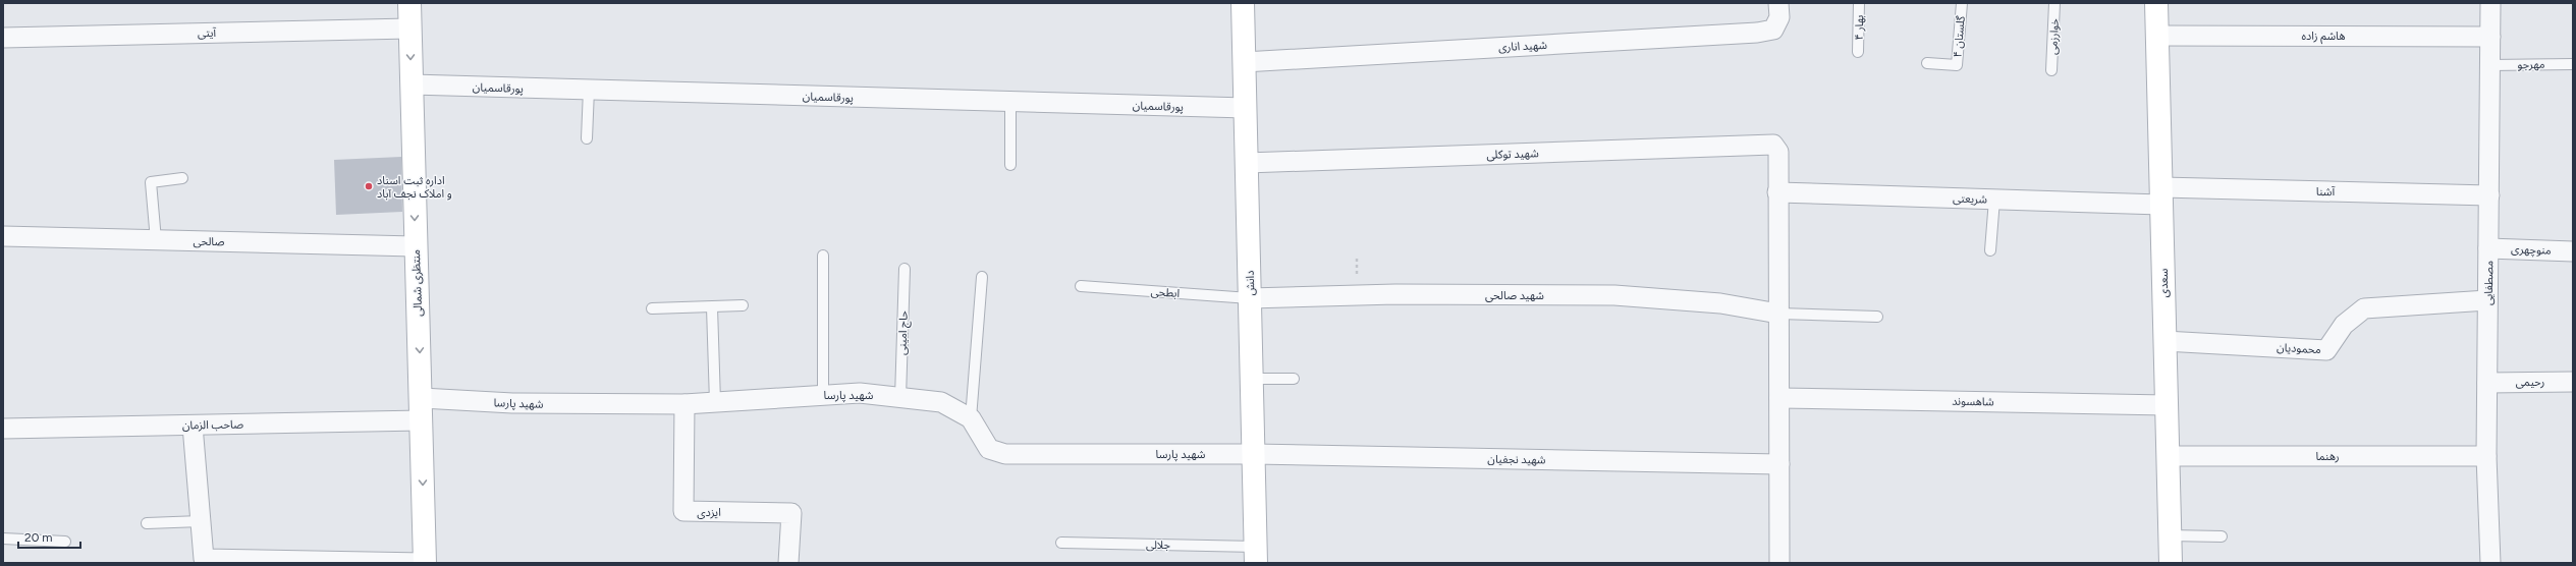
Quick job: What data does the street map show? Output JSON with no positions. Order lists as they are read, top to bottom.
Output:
{
  "streets": {
    "street": [
      "آیتی",
      "هاشم زاده",
      "شهید اناری",
      "پورقاسمیان",
      "شهید توکلی",
      "آشنا",
      "شریعتی",
      "صالحی",
      "منوچهری",
      "منتظری شمالی",
      "دانش",
      "سعدی",
      "مصطفایی",
      "شهید صالحی",
      "محمودیان",
      "رحیمی",
      "شهید پارسا",
      "شاهسوند",
      "صاحب الزمان",
      "رهنما",
      "شهید نجفیان",
      "ایزدی"
    ],
    "lane": [
      "بهار ۴",
      "گلستان ۴",
      "خوارزمی",
      "مهرجو",
      "ابطحی",
      "حاج امینی",
      "جلالی"
    ]
  },
  "crossings": [
    ["آیتی", "منتظری شمالی"],
    ["هاشم زاده", "سعدی"],
    ["هاشم زاده", "مصطفایی"],
    ["شهید اناری", "دانش"],
    ["مهرجو", "مصطفایی"],
    ["پورقاسمیان", "منتظری شمالی"],
    ["پورقاسمیان", "دانش"],
    ["شهید توکلی", "شریعتی"],
    ["شهید توکلی", "دانش"],
    ["آشنا", "شریعتی"],
    ["آشنا", "سعدی"],
    ["آشنا", "مصطفایی"],
    ["شریعتی", "سعدی"],
    ["صالحی", "منتظری شمالی"],
    ["منوچهری", "مصطفایی"],
    ["منتظری شمالی", "شهید پارسا"],
    ["منتظری شمالی", "صاحب الزمان"],
    ["دانش", "ابطحی"],
    ["دانش", "شهید صالحی"],
    ["دانش", "شهید پارسا"],
    ["دانش", "شهید نجفیان"],
    ["دانش", "جلالی"],
    ["سعدی", "محمودیان"],
    ["سعدی", "شاهسوند"],
    ["سعدی", "رهنما"],
    ["مصطفایی", "محمودیان"],
    ["مصطفایی", "رحیمی"],
    ["مصطفایی", "رهنما"],
    ["ابطحی", "شهید صالحی"],
    ["حاج امینی", "شهید پارسا"],
    ["شهید پارسا", "شهید نجفیان"],
    ["شهید پارسا", "ایزدی"]
  ],
  "one_way": ["منتظری شمالی"],
  "places": ["اداره ثبت اسناد و املاک نجف آباد"],
  "scale_bar": "20 m"
}
